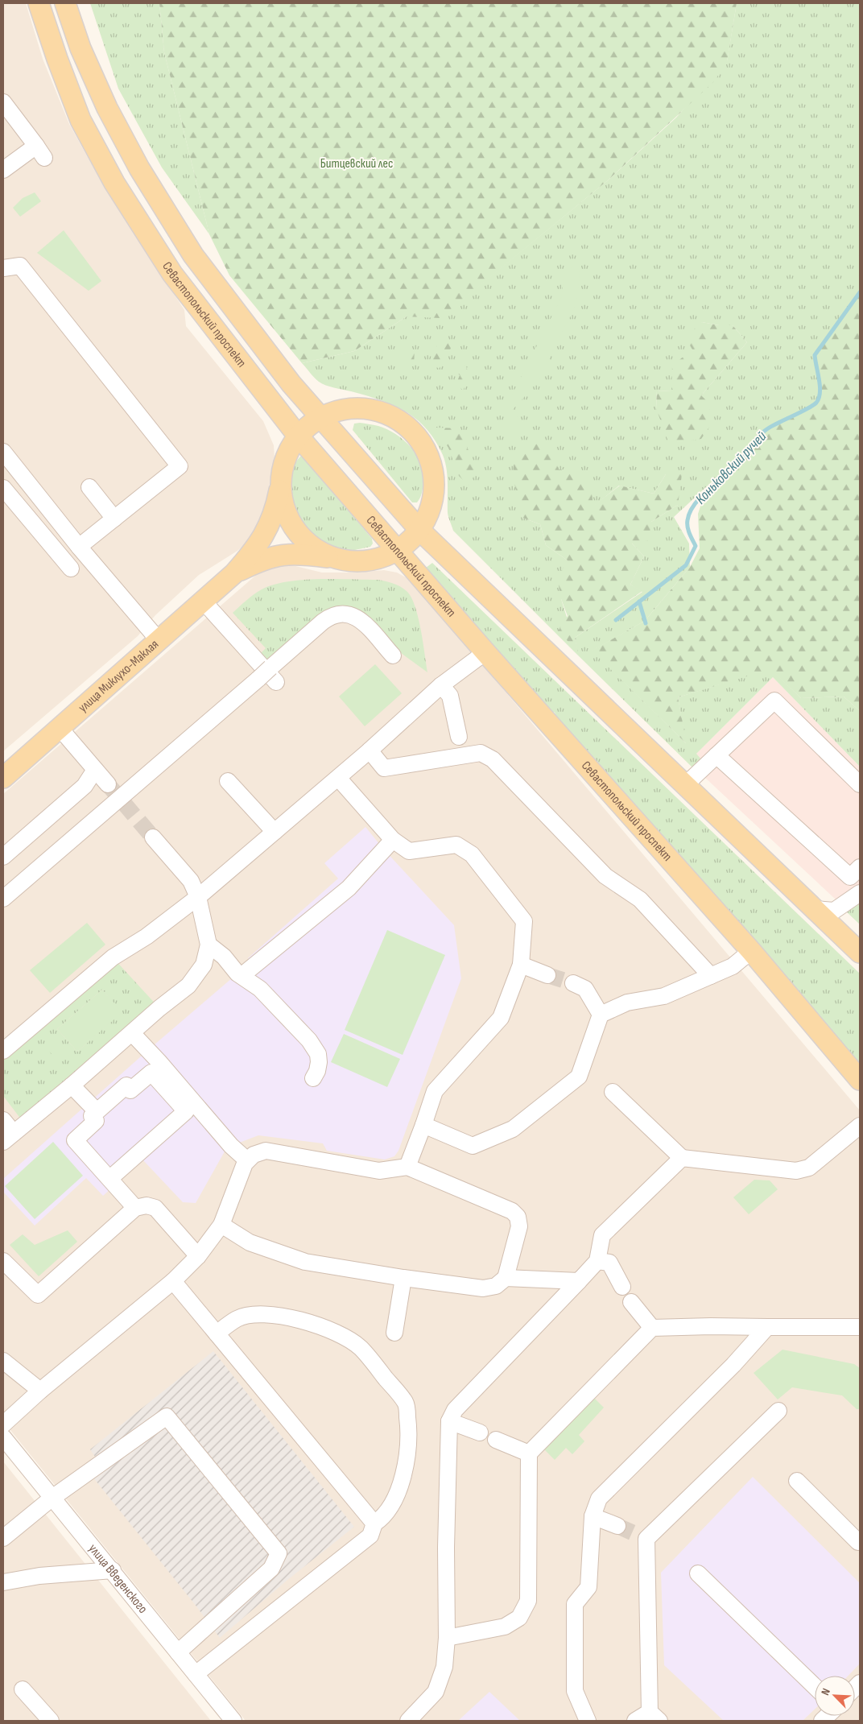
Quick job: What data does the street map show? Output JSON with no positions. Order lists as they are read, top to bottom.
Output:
{
  "streets": {
    "main road": ["Севастопольский проспект", "улица Миклухо-Маклая"],
    "street": ["улица Введенского"]
  },
  "crossings": [
    ["Севастопольский проспект", "улица Миклухо-Маклая"]
  ],
  "water": ["Коньковский ручей"],
  "parks": ["Битцевский лес"],
  "north": "top left"
}
